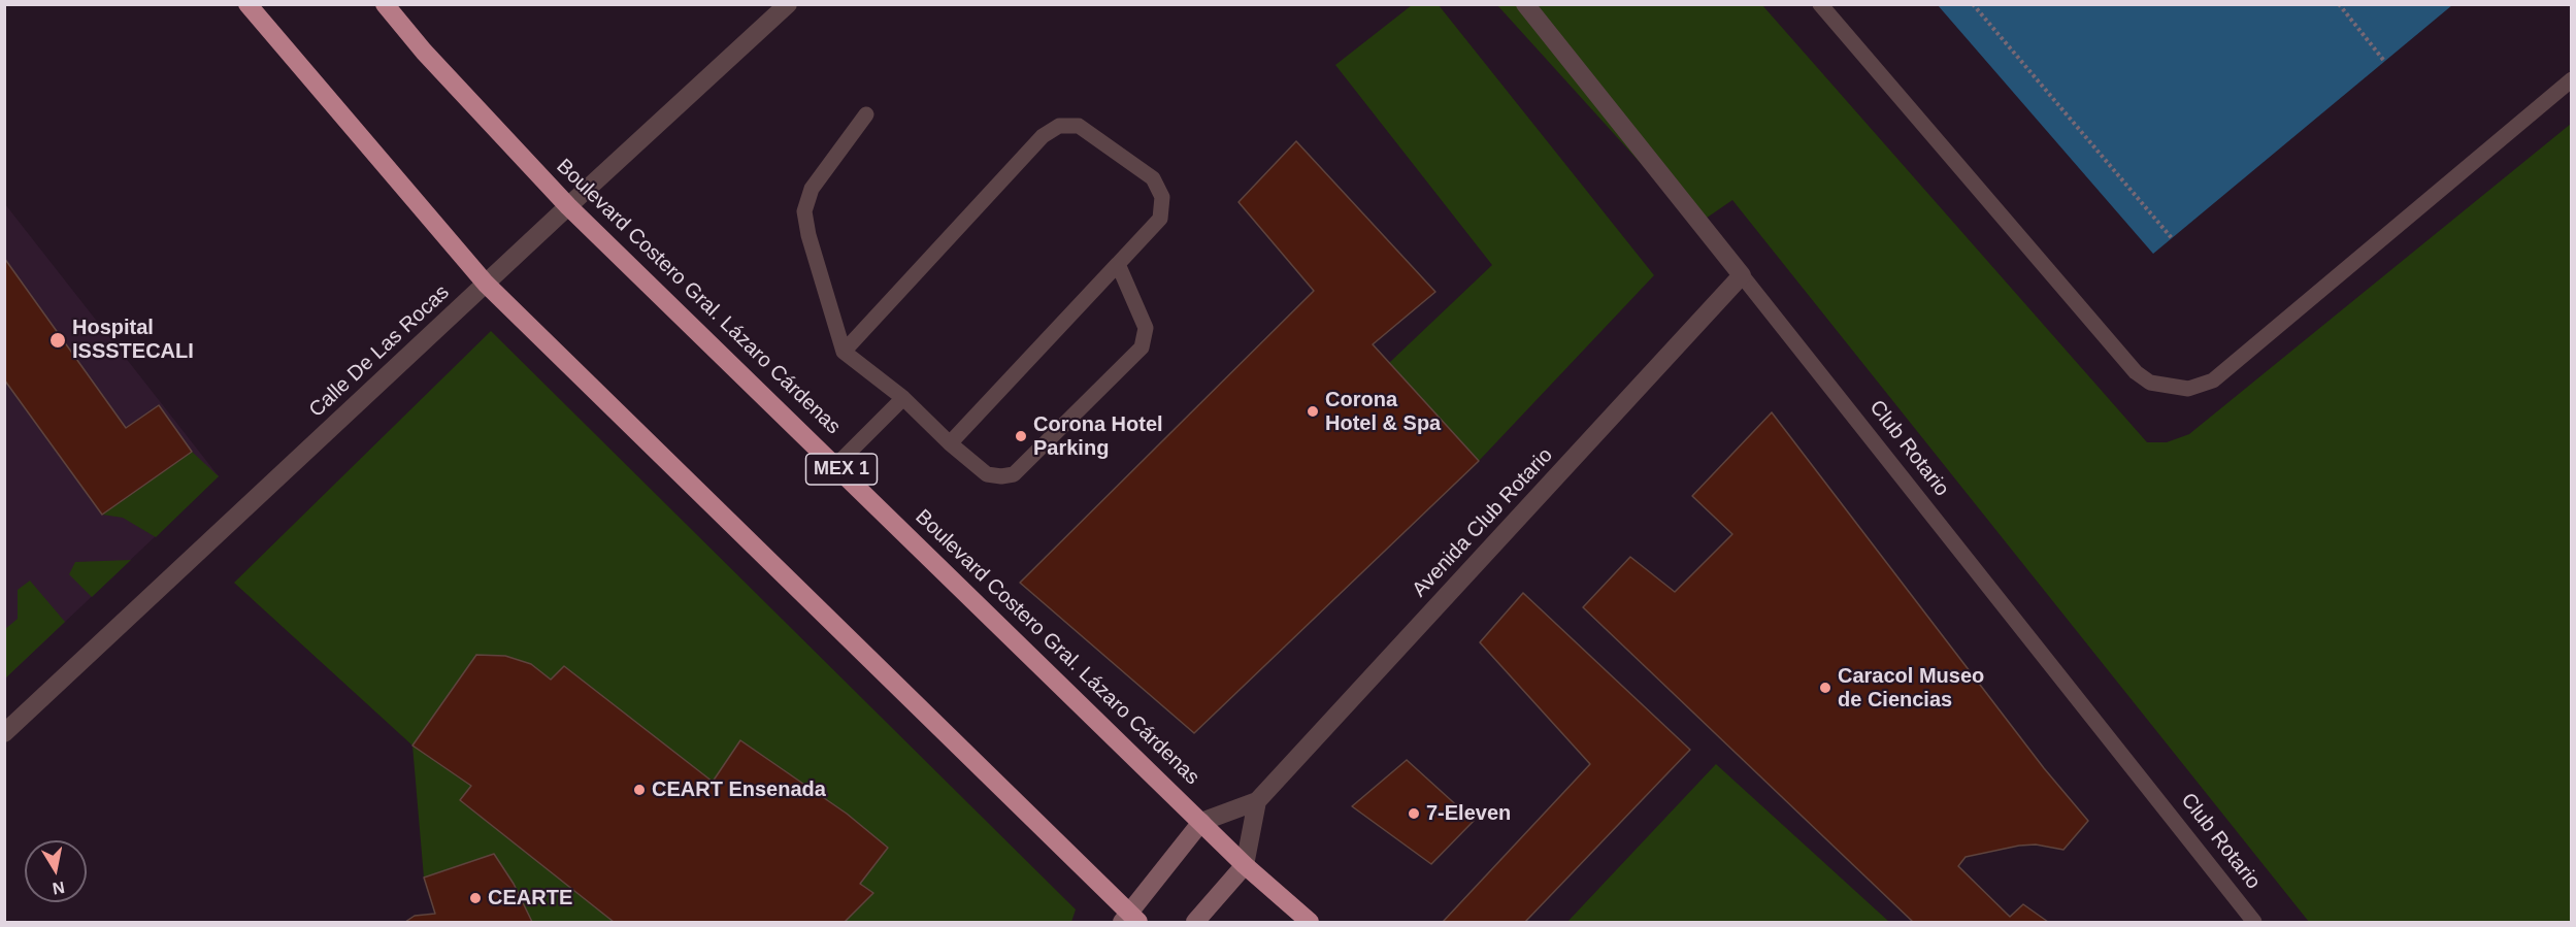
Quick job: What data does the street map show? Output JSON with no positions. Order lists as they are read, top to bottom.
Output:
{
  "streets": {
    "highway": ["Boulevard Costero Gral. Lázaro Cárdenas", "MEX 1"],
    "street": ["Calle De Las Rocas", "Club Rotario", "Avenida Club Rotario"]
  },
  "crossings": [
    ["Boulevard Costero Gral. Lázaro Cárdenas", "Calle De Las Rocas"],
    ["Boulevard Costero Gral. Lázaro Cárdenas", "Avenida Club Rotario"],
    ["Club Rotario", "Avenida Club Rotario"]
  ],
  "places": [
    "Hospital ISSSTECALI",
    "Corona Hotel & Spa",
    "Corona Hotel Parking",
    "Caracol Museo de Ciencias",
    "CEART Ensenada",
    "7-Eleven",
    "CEARTE"
  ],
  "north": "bottom"
}
